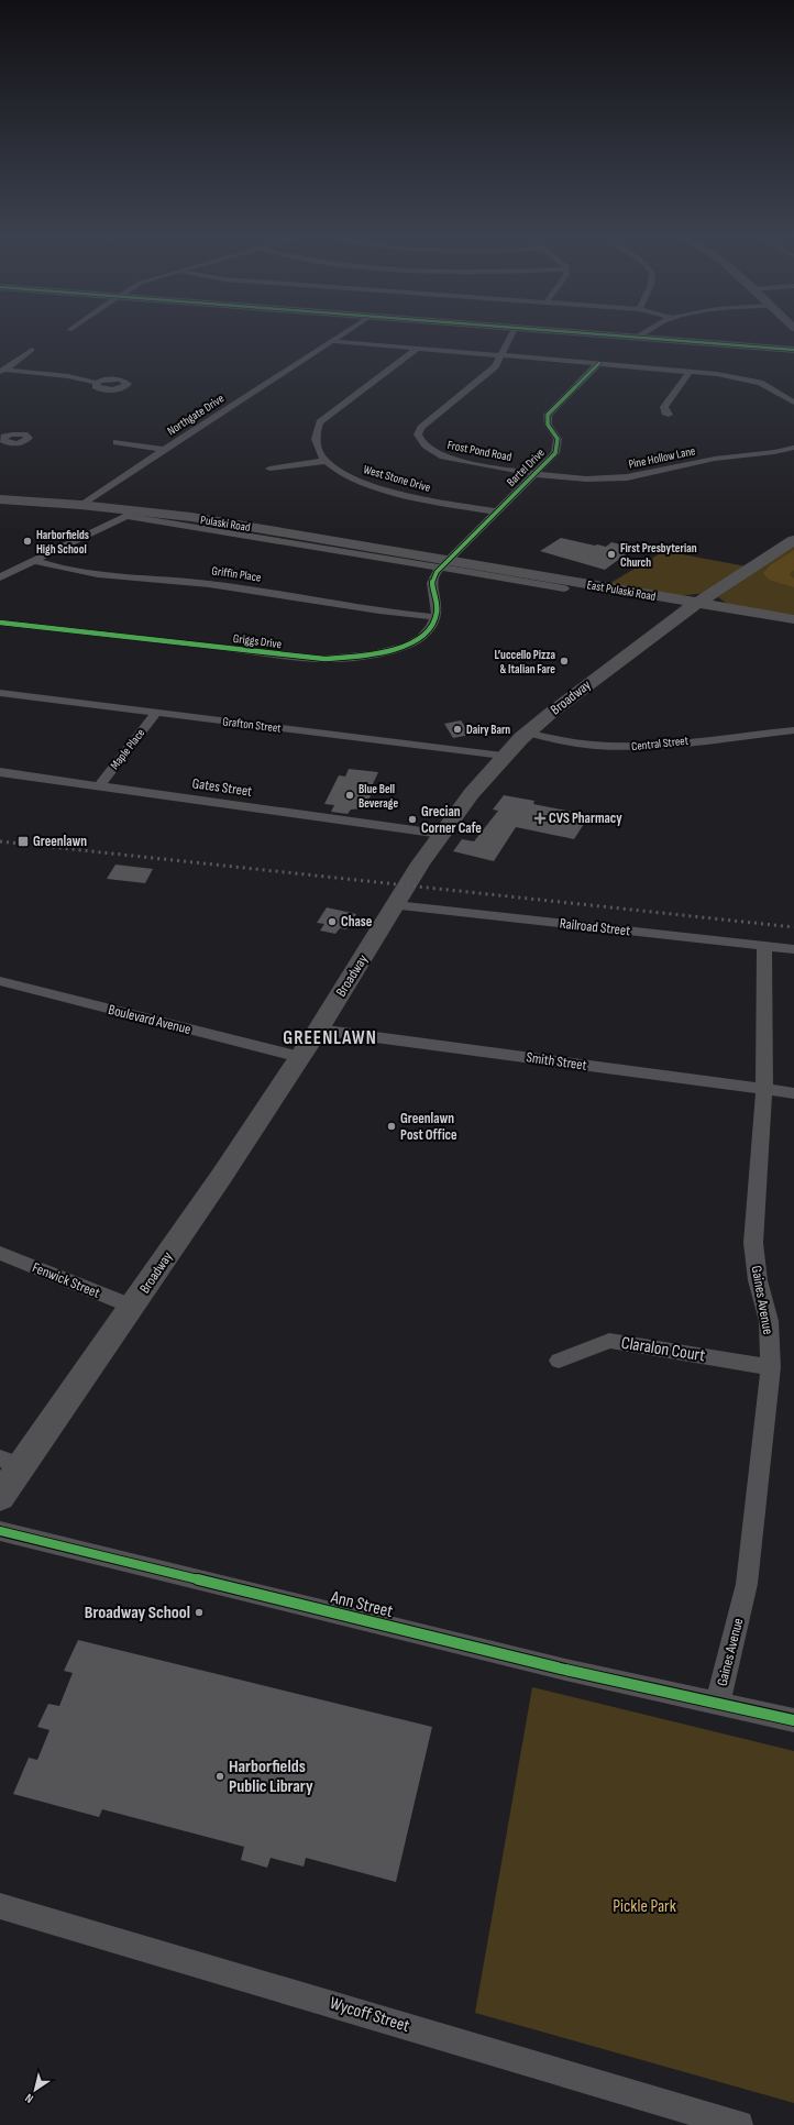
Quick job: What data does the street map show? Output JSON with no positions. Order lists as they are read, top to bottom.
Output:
{
  "streets": {
    "main road": ["Pulaski Road", "East Pulaski Road", "Broadway"],
    "street": [
      "Northgate Drive",
      "Frost Pond Road",
      "Pine Hollow Lane",
      "Bartel Drive",
      "West Stone Drive",
      "Griffin Place",
      "Griggs Drive",
      "Grafton Street",
      "Central Street",
      "Maple Place",
      "Gates Street",
      "Railroad Street",
      "Boulevard Avenue",
      "Smith Street",
      "Fenwick Street",
      "Gaines Avenue",
      "Claralon Court",
      "Ann Street",
      "Wycoff Street"
    ]
  },
  "crossings": [
    ["Northgate Drive", "Pulaski Road"],
    ["Frost Pond Road", "Pine Hollow Lane"],
    ["Frost Pond Road", "Bartel Drive"],
    ["Pine Hollow Lane", "Bartel Drive"],
    ["Bartel Drive", "West Stone Drive"],
    ["Bartel Drive", "Pulaski Road"],
    ["Bartel Drive", "East Pulaski Road"],
    ["Pulaski Road", "East Pulaski Road"],
    ["Griffin Place", "Griggs Drive"],
    ["East Pulaski Road", "Broadway"],
    ["Broadway", "Grafton Street"],
    ["Broadway", "Central Street"],
    ["Broadway", "Gates Street"],
    ["Broadway", "Railroad Street"],
    ["Broadway", "Boulevard Avenue"],
    ["Broadway", "Smith Street"],
    ["Broadway", "Fenwick Street"],
    ["Grafton Street", "Maple Place"],
    ["Maple Place", "Gates Street"],
    ["Railroad Street", "Gaines Avenue"],
    ["Smith Street", "Gaines Avenue"],
    ["Gaines Avenue", "Claralon Court"],
    ["Gaines Avenue", "Ann Street"]
  ],
  "districts": ["GREENLAWN"],
  "parks": ["Pickle Park"],
  "places": {
    "other": [
      "Harborfields High School",
      "First Presbyterian Church",
      "L’uccello Pizza & Italian Fare",
      "Dairy Barn",
      "Blue Bell Beverage",
      "Grecian Corner Cafe",
      "Chase",
      "Greenlawn Post Office",
      "Broadway School",
      "Harborfields Public Library"
    ],
    "health": ["CVS Pharmacy"],
    "transit": ["Greenlawn"]
  },
  "north": "bottom left"
}
